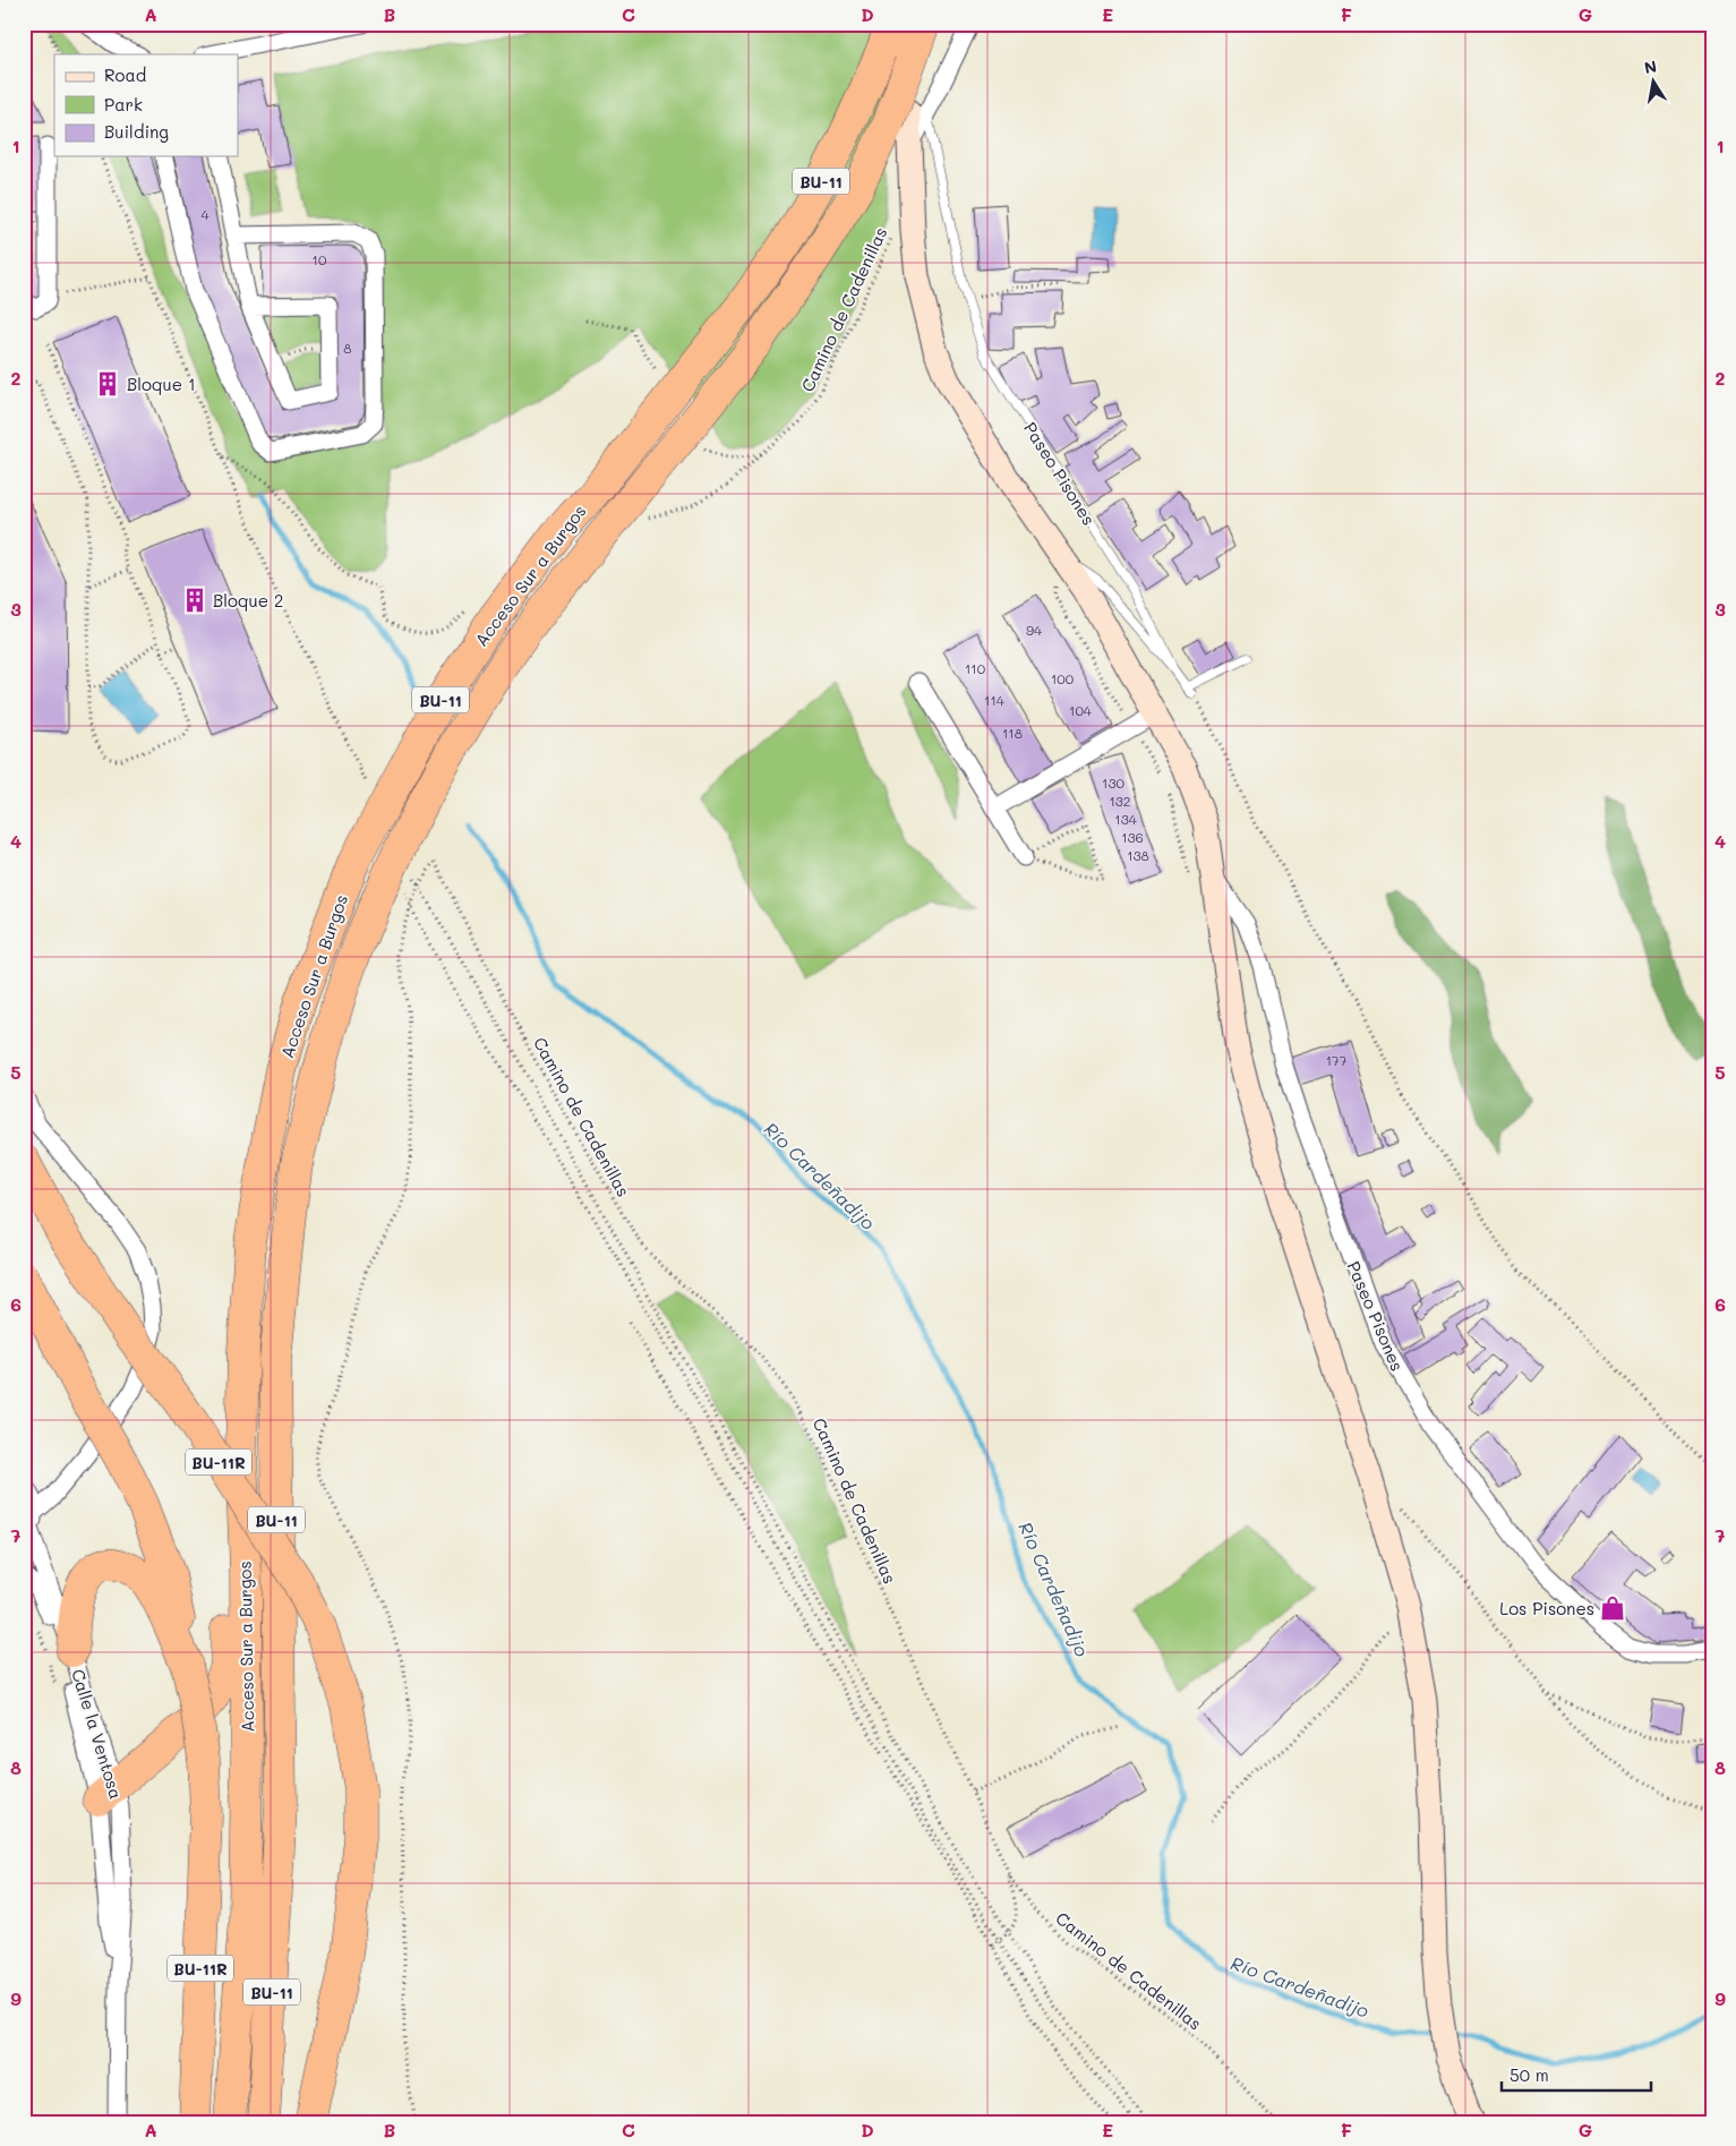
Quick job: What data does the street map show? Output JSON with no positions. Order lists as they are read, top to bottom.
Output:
{
  "streets": {
    "highway": ["BU-11", "Acceso Sur a Burgos", "BU-11R"],
    "main road": ["Paseo Pisones"],
    "street": ["Calle la Ventosa"],
    "path": ["Camino de Cadenillas"]
  },
  "crossings": [
    ["Paseo Pisones", "Acceso Sur a Burgos"]
  ],
  "water": ["Río Cardeñadijo"],
  "places": {
    "building": ["Bloque 1", "Bloque 2"],
    "shop": ["Los Pisones"]
  },
  "house_numbers": [
    "4",
    "10",
    "8",
    "94",
    "110",
    "100",
    "114",
    "104",
    "118",
    "130",
    "132",
    "134",
    "136",
    "138",
    "177"
  ],
  "legend": ["Road", "Park", "Building"],
  "scale_bar": "50 m",
  "north": "top",
  "grid": {
    "columns": [
      "A",
      "B",
      "C",
      "D",
      "E",
      "F",
      "G"
    ],
    "rows": [
      "1",
      "2",
      "3",
      "4",
      "5",
      "6",
      "7",
      "8",
      "9"
    ]
  }
}
